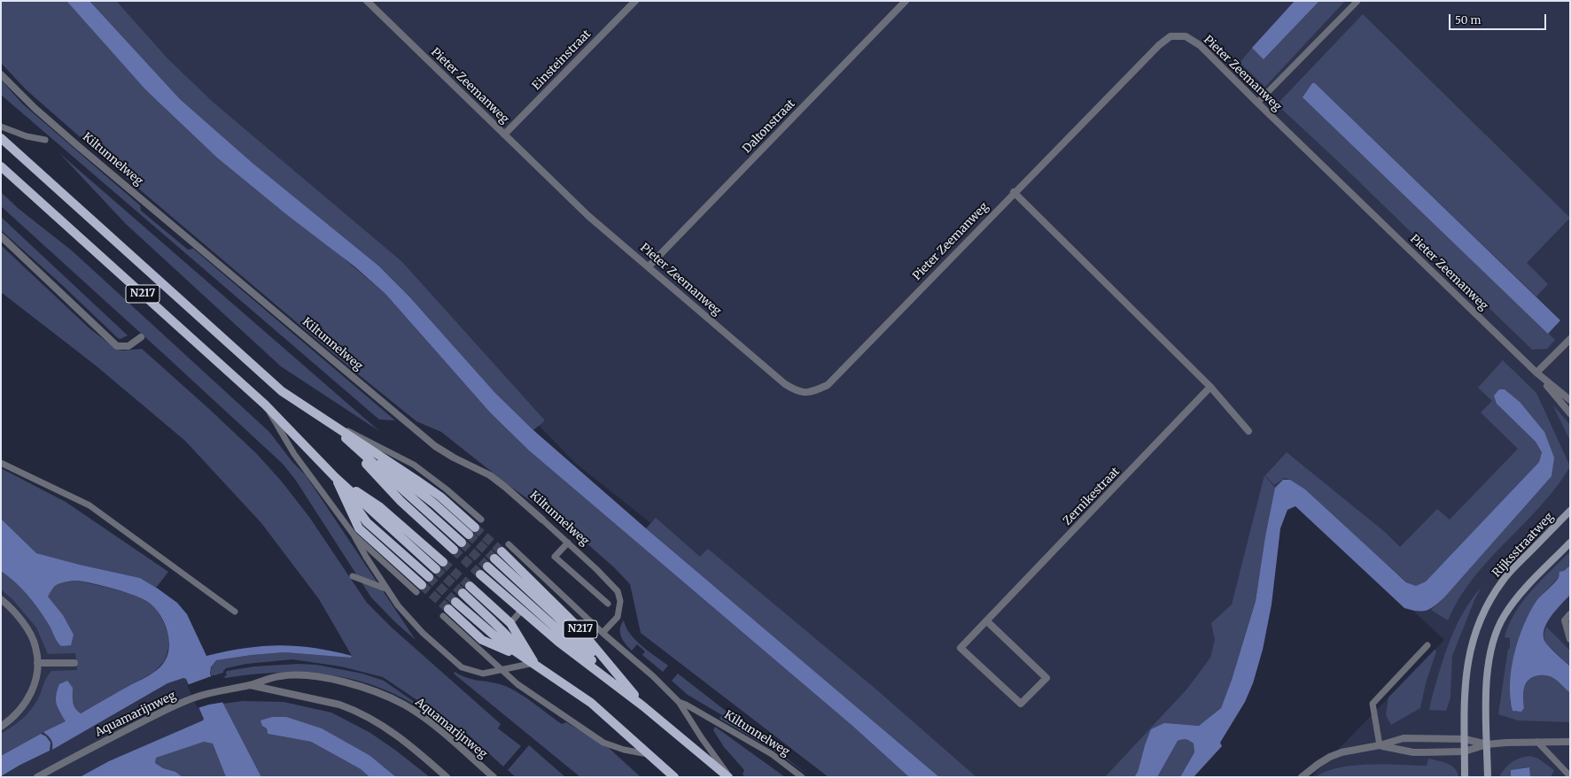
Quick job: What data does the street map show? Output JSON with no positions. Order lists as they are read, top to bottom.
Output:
{
  "streets": {
    "main road": ["Kiltunnelweg", "N217", "Rijksstraatweg"],
    "street": [
      "Einsteinstraat",
      "Pieter Zeemanweg",
      "Daltonstraat",
      "Zernikestraat",
      "Aquamarijnweg"
    ]
  },
  "crossings": [
    ["Einsteinstraat", "Pieter Zeemanweg"],
    ["Pieter Zeemanweg", "Daltonstraat"]
  ],
  "scale_bar": "50 m"
}
